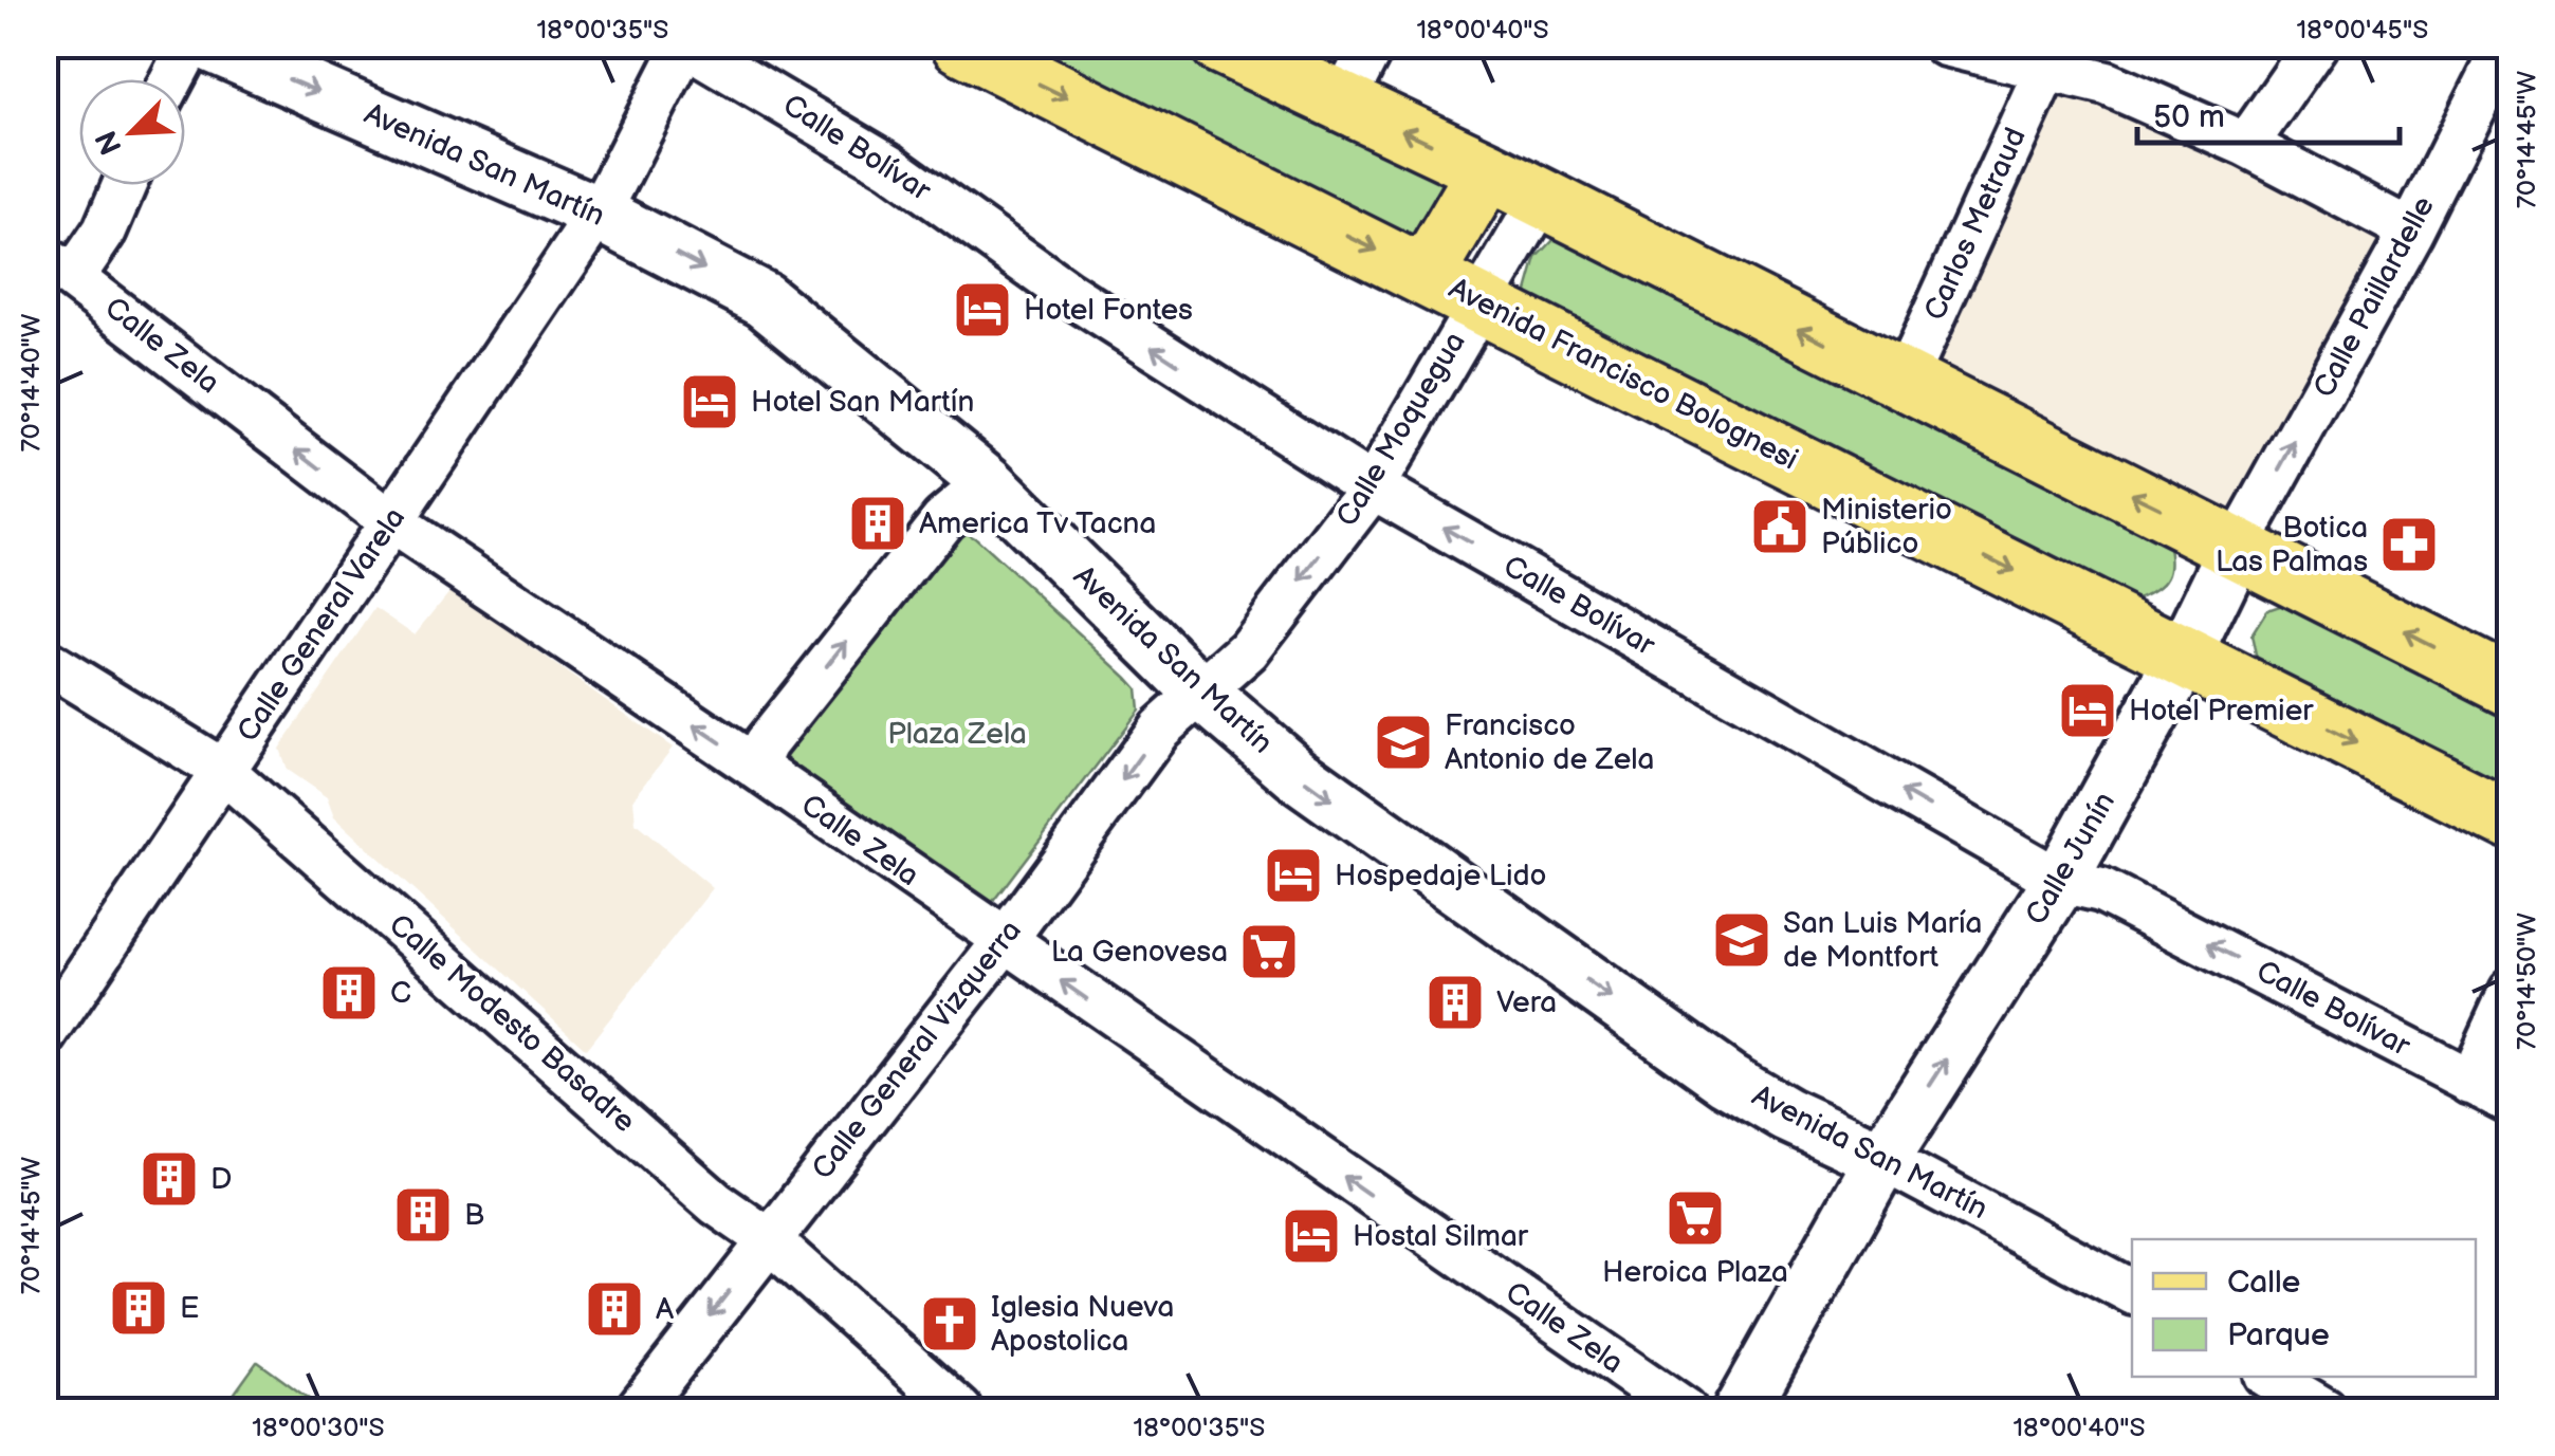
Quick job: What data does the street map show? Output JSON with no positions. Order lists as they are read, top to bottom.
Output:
{
  "streets": {
    "main road": ["Avenida Francisco Bolognesi"],
    "street": [
      "Calle Bolívar",
      "Avenida San Martín",
      "Carlos Metraud",
      "Calle Paillardelle",
      "Calle Zela",
      "Calle Moquegua",
      "Calle General Varela",
      "Calle Junín",
      "Calle Modesto Basadre",
      "Calle General Vizquerra"
    ]
  },
  "crossings": [
    ["Calle Bolívar", "Calle Moquegua"],
    ["Calle Bolívar", "Calle General Varela"],
    ["Calle Bolívar", "Calle Junín"],
    ["Avenida San Martín", "Calle Moquegua"],
    ["Avenida San Martín", "Calle General Varela"],
    ["Avenida San Martín", "Calle Junín"],
    ["Avenida San Martín", "Calle General Vizquerra"],
    ["Calle Paillardelle", "Calle Junín"],
    ["Calle Zela", "Calle General Varela"],
    ["Calle Zela", "Calle General Vizquerra"],
    ["Avenida Francisco Bolognesi", "Calle Moquegua"],
    ["Avenida Francisco Bolognesi", "Calle Junín"],
    ["Calle Moquegua", "Calle General Vizquerra"],
    ["Calle General Varela", "Calle Modesto Basadre"],
    ["Calle Modesto Basadre", "Calle General Vizquerra"]
  ],
  "one_way": [
    "Calle Bolívar",
    "Avenida San Martín",
    "Calle Paillardelle",
    "Calle Zela",
    "Calle Moquegua"
  ],
  "parks": ["Plaza Zela"],
  "places": {
    "hotel": [
      "Hotel Fontes",
      "Hotel San Martín",
      "Hotel Premier",
      "Hospedaje Lido",
      "Hostal Silmar"
    ],
    "building": [
      "America Tv Tacna",
      "C",
      "Vera",
      "D",
      "B",
      "E",
      "A"
    ],
    "public building": ["Ministerio Público"],
    "pharmacy": ["Botica Las Palmas"],
    "school or university": ["Francisco Antonio de Zela", "San Luis María de Montfort"],
    "supermarket": ["La Genovesa", "Heroica Plaza"],
    "church": ["Iglesia Nueva Apostolica"]
  },
  "legend": ["Calle", "Parque"],
  "scale_bar": "50 m",
  "north": "bottom left",
  "coordinates": [
    "18°00'35\"S",
    "18°00'40\"S",
    "18°00'45\"S",
    "70°14'45\"W",
    "70°14'40\"W",
    "70°14'50\"W",
    "18°00'30\"S"
  ]
}
